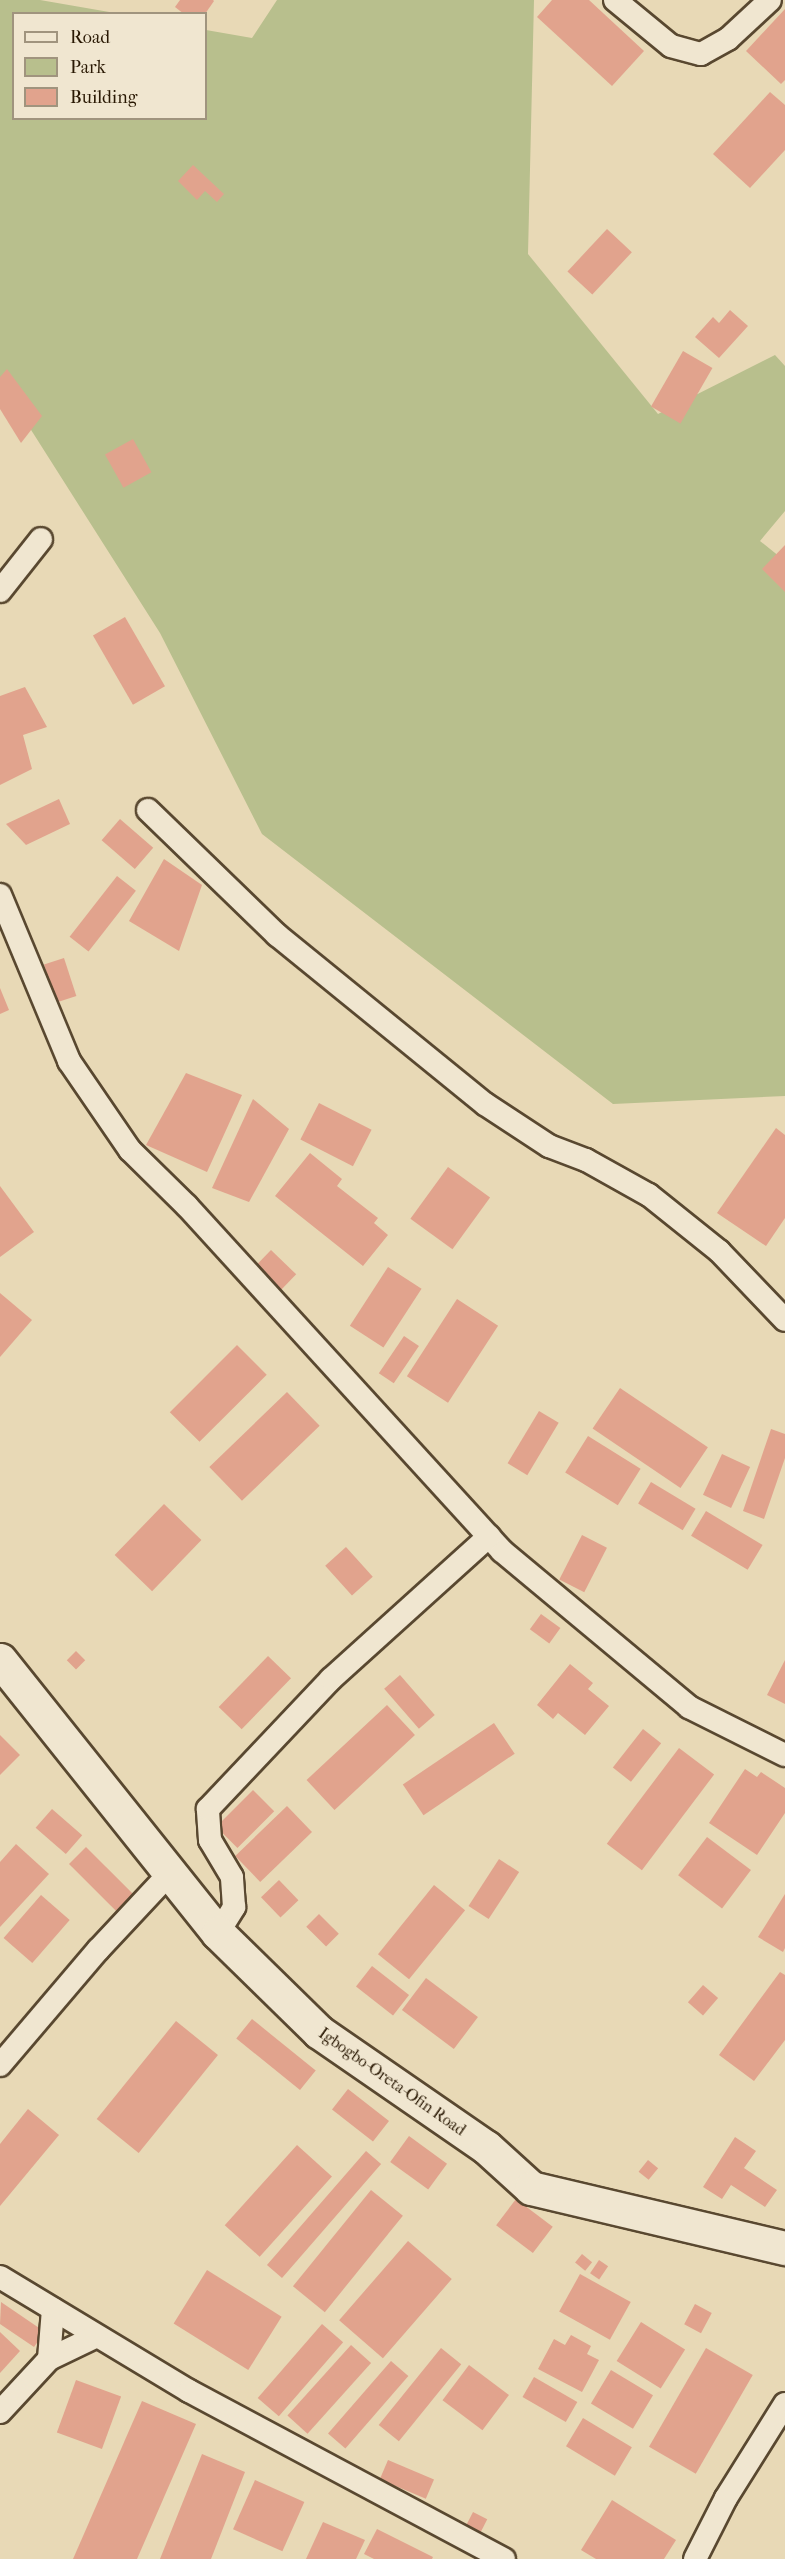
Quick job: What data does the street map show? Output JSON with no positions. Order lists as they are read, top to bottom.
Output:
{
  "streets": {
    "street": ["Igbogbo-Oreta-Ofin Road"]
  },
  "legend": ["Road", "Park", "Building"]
}
